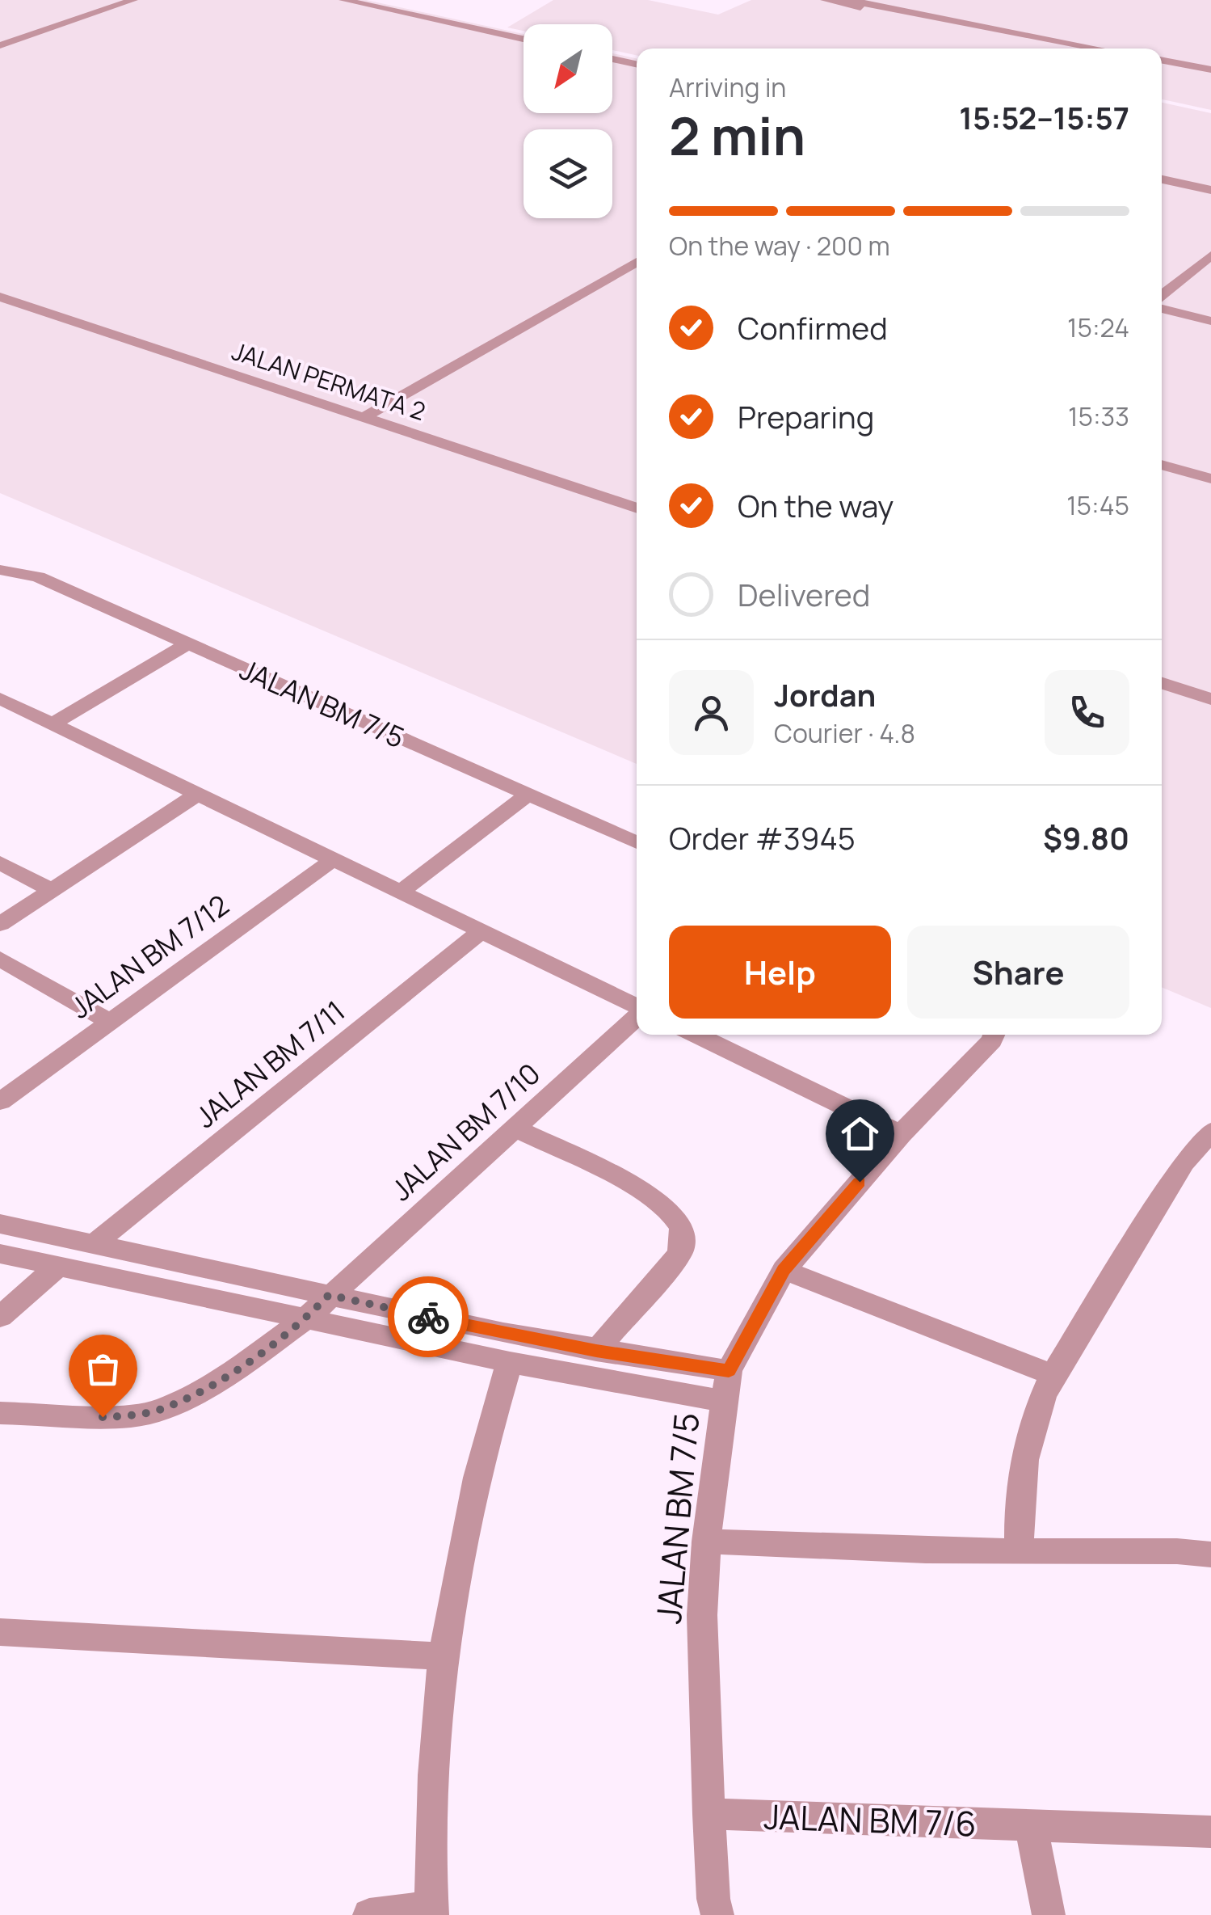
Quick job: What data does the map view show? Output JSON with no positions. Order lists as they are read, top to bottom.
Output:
{
  "streets": {
    "street": [
      "JALAN PERMATA 2",
      "JALAN BM 7/5",
      "JALAN BM 7/12",
      "JALAN BM 7/11",
      "JALAN BM 7/10",
      "JALAN BM 7/6"
    ]
  },
  "crossings": [
    ["JALAN BM 7/5", "JALAN BM 7/6"]
  ],
  "north": "bottom left",
  "page": {
    "heading": ["2 min", "Arriving in", "15:52–15:57"],
    "panel": [
      "Jordan",
      "Courier · 4.8",
      "Order #3945",
      "$9.80"
    ],
    "bar": "On the way · 200 m",
    "list": [
      ["Confirmed", "15:24"],
      ["Preparing", "15:33"],
      ["On the way", "15:45"],
      "Delivered"
    ],
    "buttons": ["Help", "Share"]
  }
}
